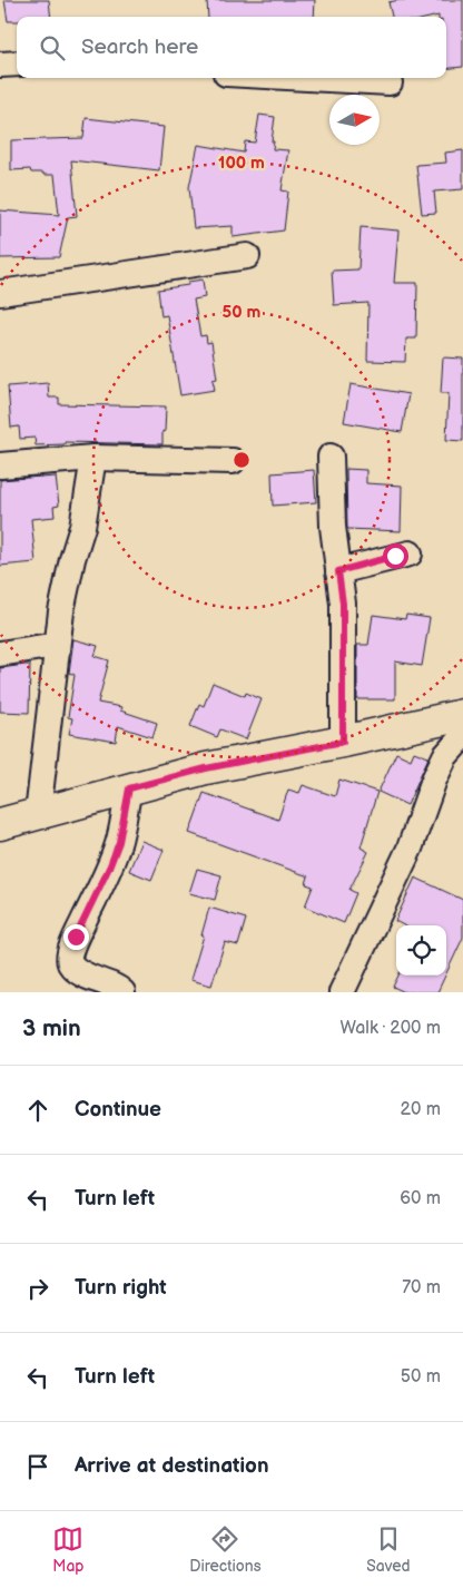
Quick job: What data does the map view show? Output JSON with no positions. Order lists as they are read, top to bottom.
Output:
{
  "north": "right",
  "page": {
    "search": "Search here",
    "heading": ["3 min", "Walk · 200 m"],
    "list": [
      ["Continue", "20 m"],
      ["Turn left", "60 m"],
      ["Turn right", "70 m"],
      ["Turn left", "50 m"],
      "Arrive at destination"
    ],
    "nav": ["Map", "Directions", "Saved"]
  },
  "rings": ["100 m", "50 m"]
}
